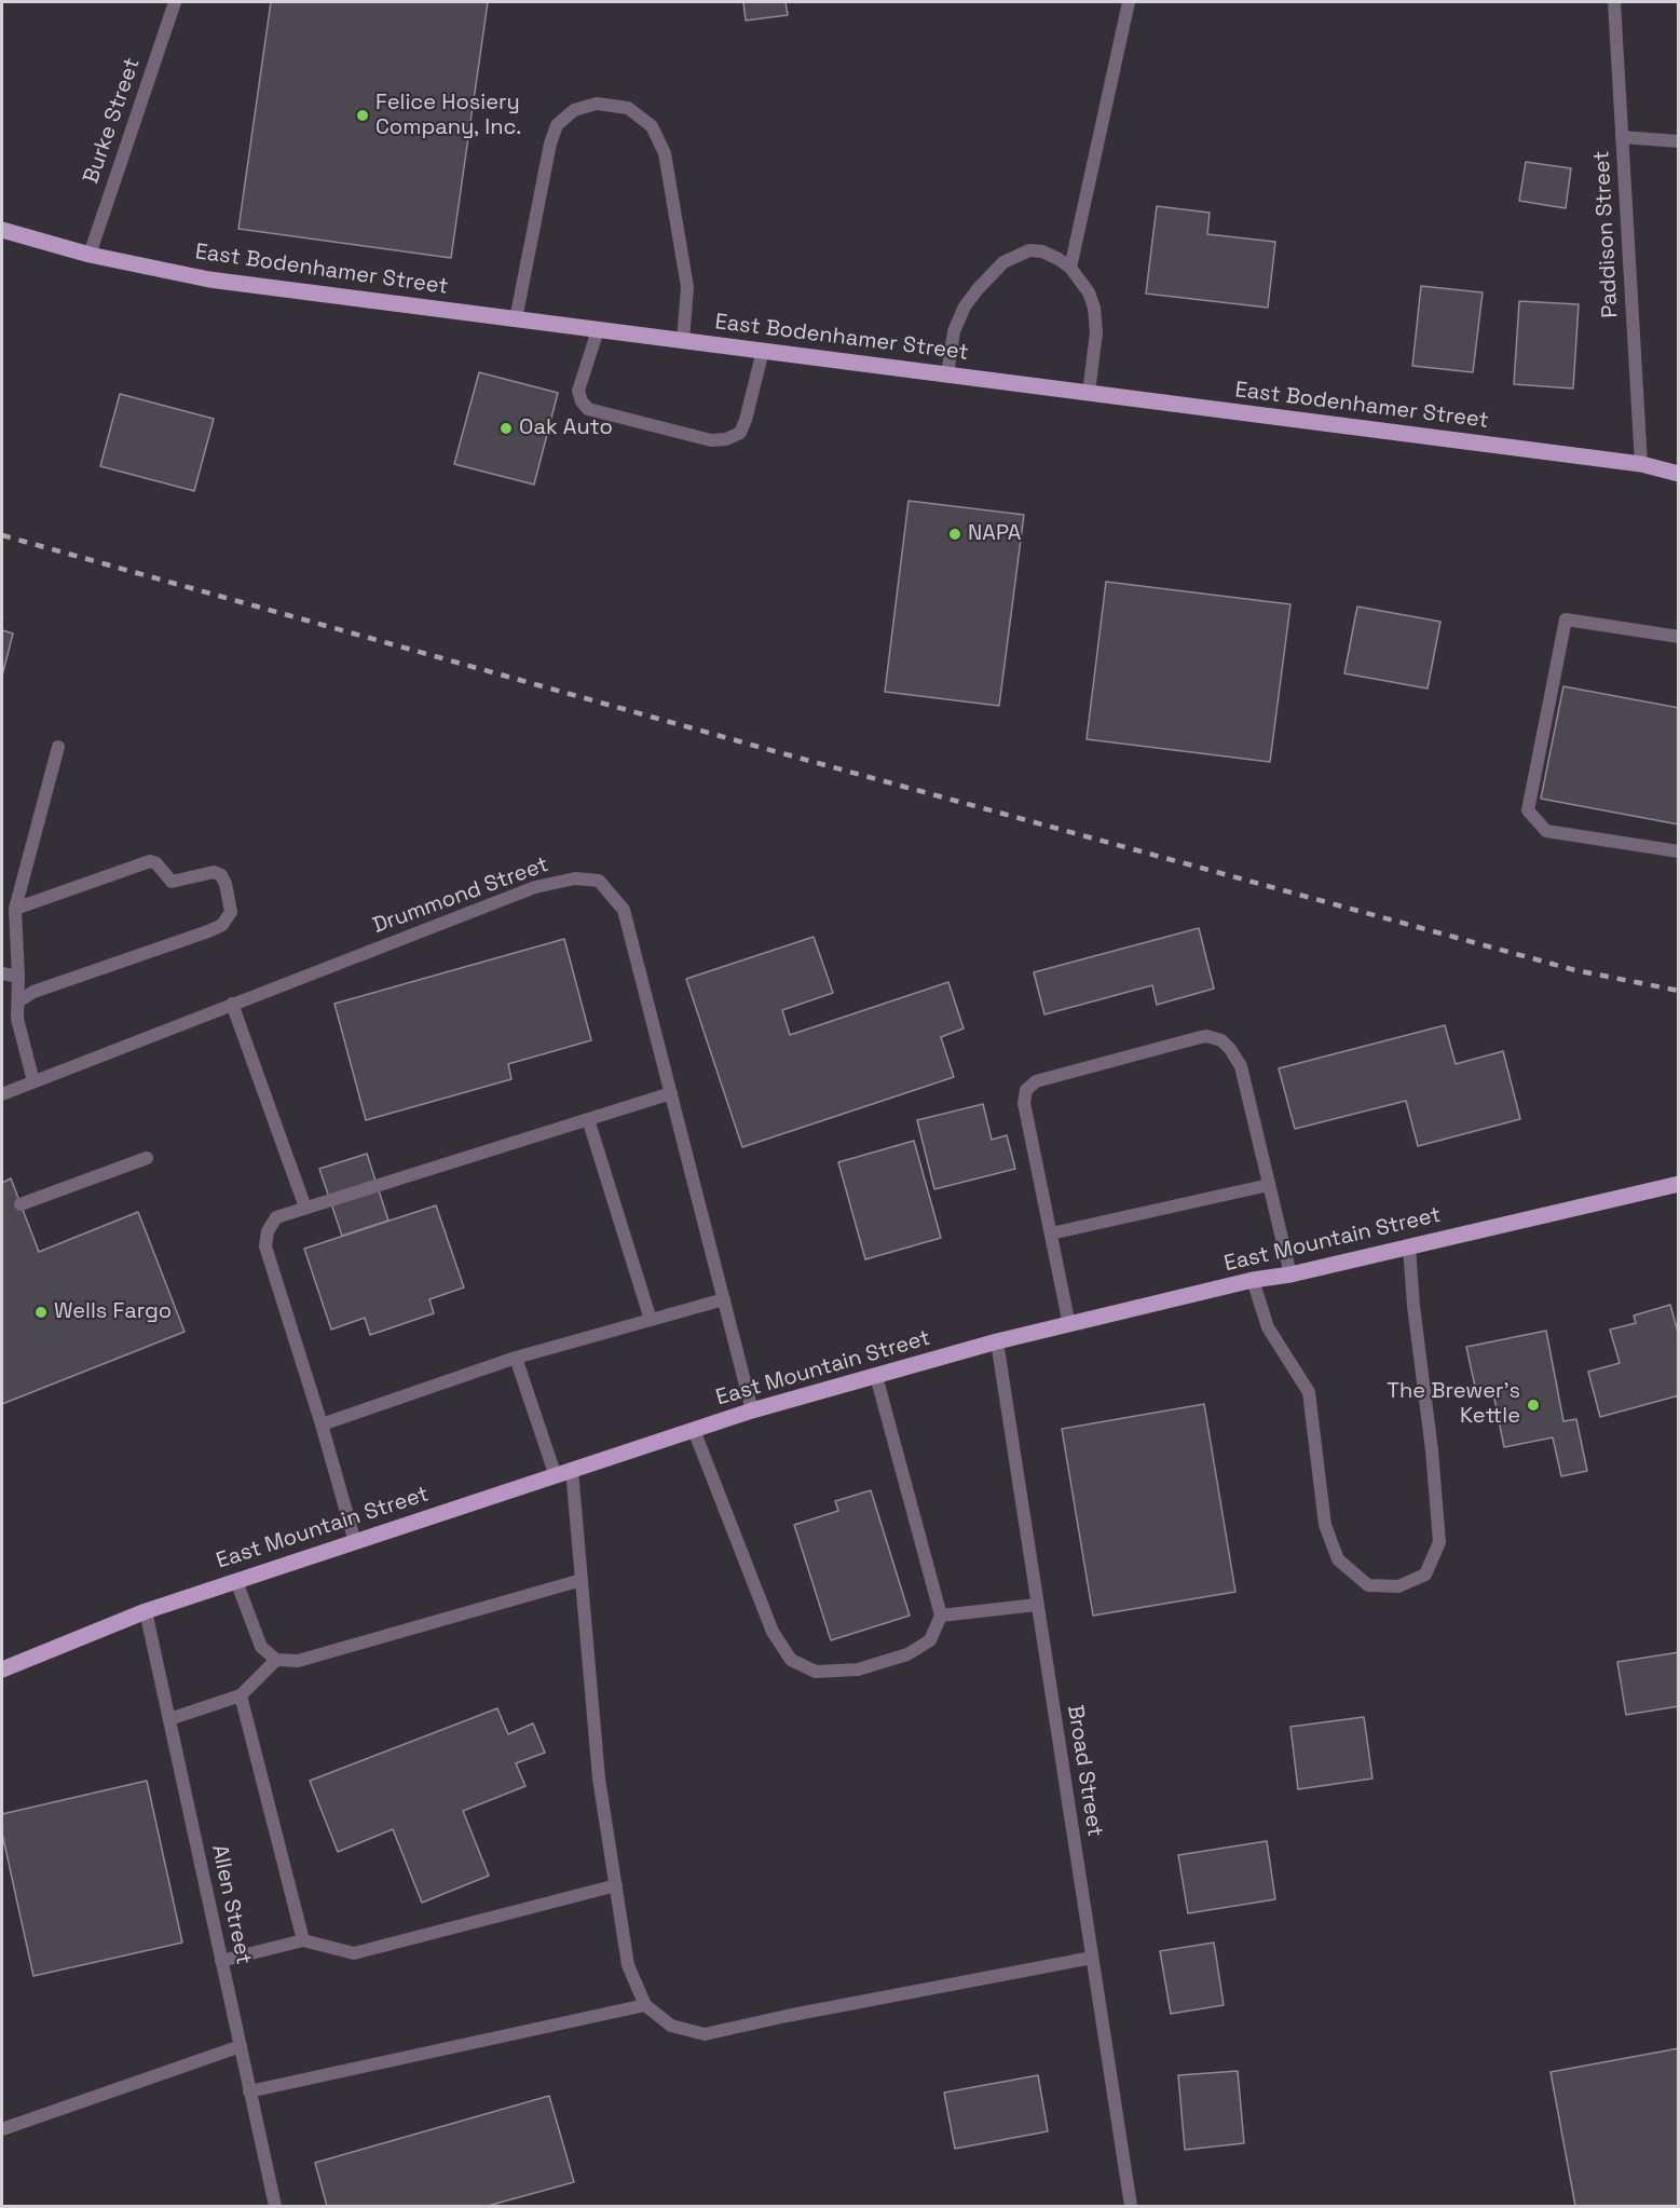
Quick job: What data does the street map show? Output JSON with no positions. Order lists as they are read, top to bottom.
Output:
{
  "streets": {
    "main road": ["East Bodenhamer Street", "East Mountain Street"],
    "street": [
      "Burke Street",
      "Paddison Street",
      "Drummond Street",
      "Broad Street",
      "Allen Street"
    ]
  },
  "crossings": [
    ["Burke Street", "East Bodenhamer Street"],
    ["Paddison Street", "East Bodenhamer Street"],
    ["Drummond Street", "East Mountain Street"],
    ["East Mountain Street", "Broad Street"],
    ["East Mountain Street", "Allen Street"]
  ],
  "places": [
    "Felice Hosiery Company, Inc.",
    "Oak Auto",
    "NAPA",
    "Wells Fargo",
    "The Brewer's Kettle"
  ]
}
